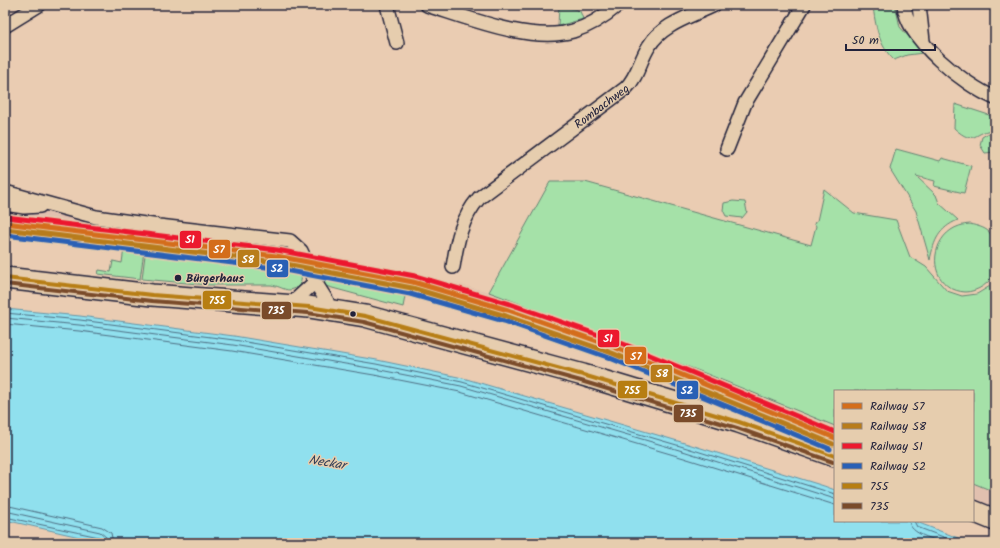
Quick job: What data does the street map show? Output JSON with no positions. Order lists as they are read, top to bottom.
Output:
{
  "streets": {
    "street": ["Rombachweg"]
  },
  "water": ["Neckar"],
  "places": ["Bürgerhaus"],
  "lines": [
    "rail line S1",
    "rail line S7",
    "rail line S8",
    "rail line S2",
    "transit line 755",
    "transit line 735"
  ],
  "legend": [
    "Railway S7",
    "Railway S8",
    "Railway S1",
    "Railway S2",
    "755",
    "735"
  ],
  "scale_bar": "50 m"
}
